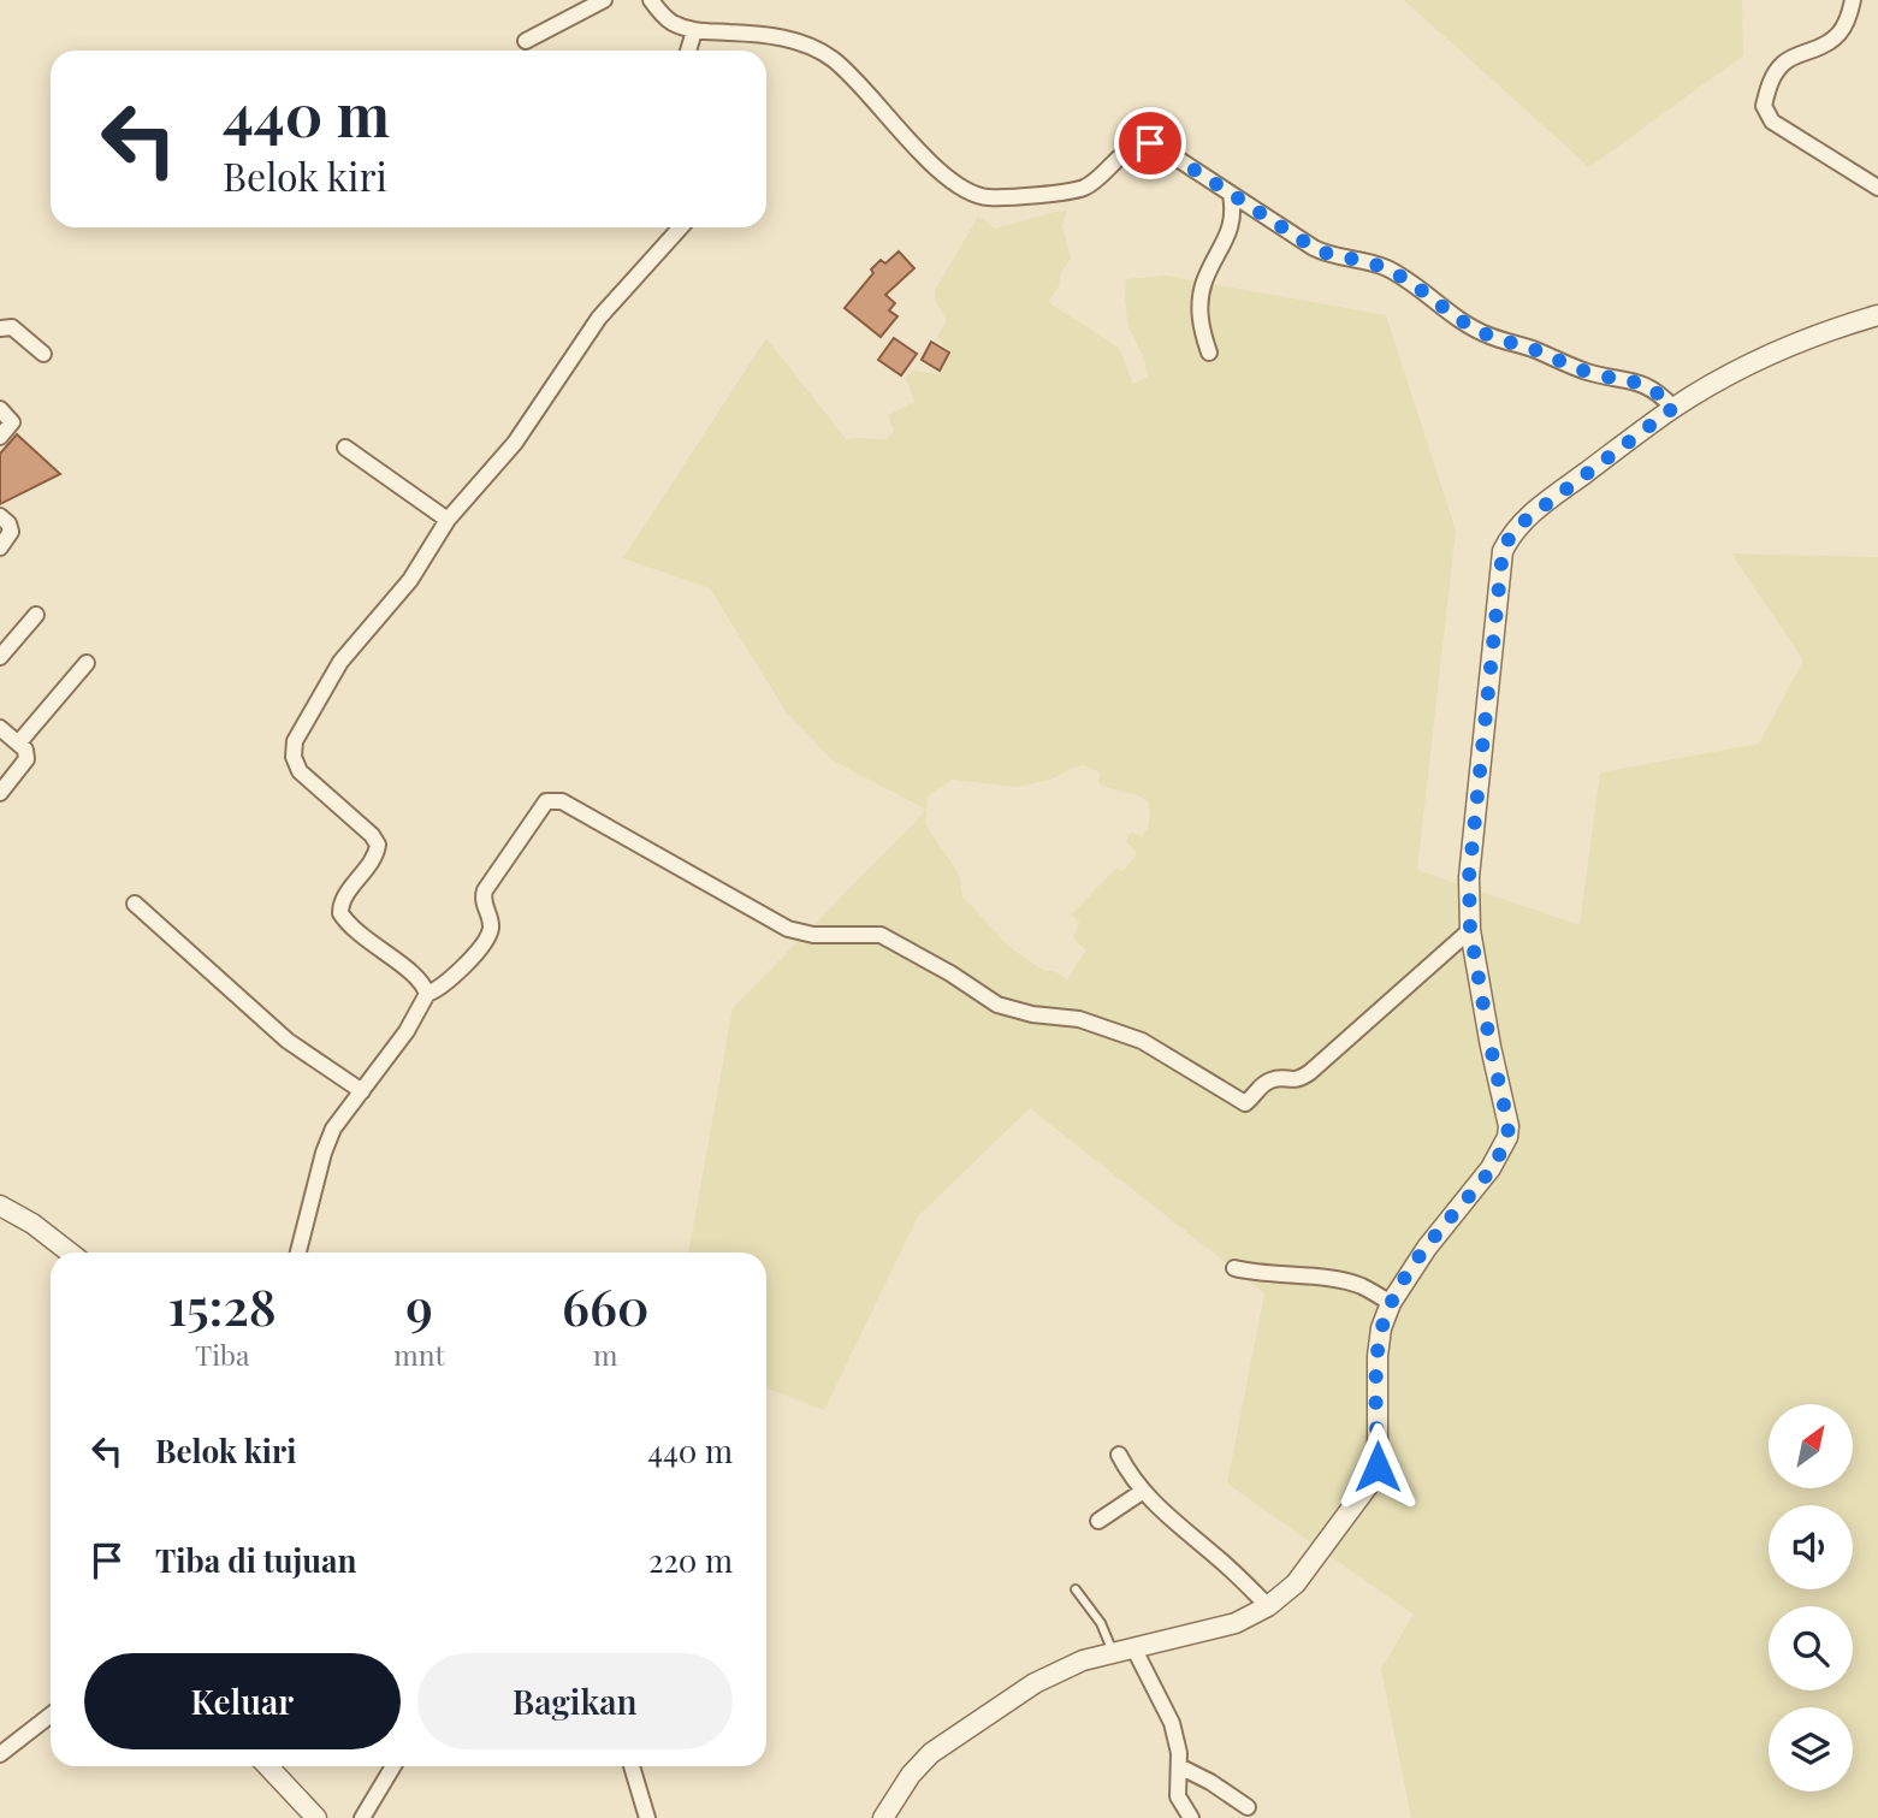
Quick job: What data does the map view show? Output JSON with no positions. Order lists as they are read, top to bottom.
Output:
{
  "north": "top right",
  "page": {
    "turn": ["440 m", "Belok kiri"],
    "eta": [
      "15:28",
      "Tiba",
      "9",
      "mnt",
      "660",
      "m"
    ],
    "list": [
      {
        "name": "Belok kiri",
        "value": "440 m"
      },
      {
        "name": "Tiba di tujuan",
        "value": "220 m"
      }
    ],
    "buttons": ["Keluar", "Bagikan"]
  }
}
